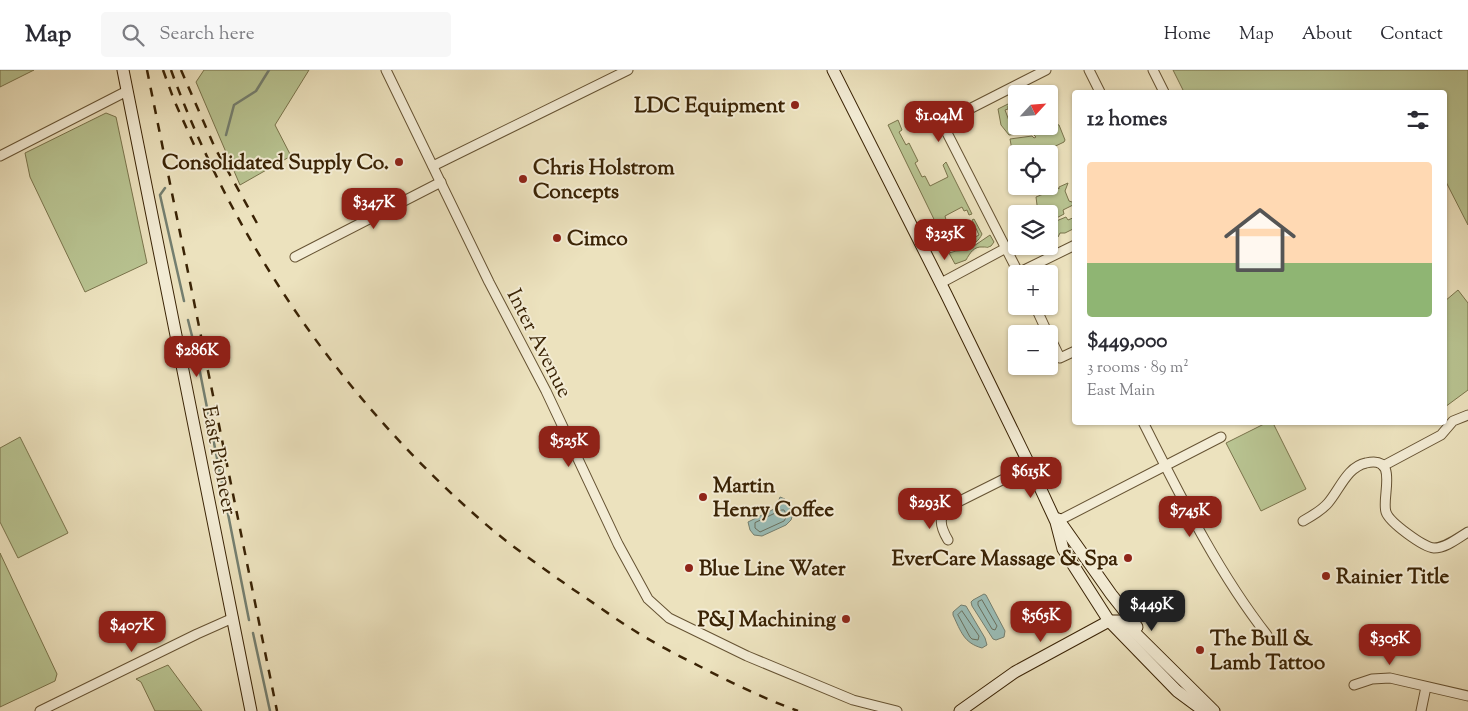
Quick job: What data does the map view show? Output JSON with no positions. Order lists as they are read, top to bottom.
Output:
{
  "streets": {
    "main road": ["East Pioneer"],
    "street": ["Inter Avenue"]
  },
  "places": [
    "LDC Equipment",
    "Consolidated Supply Co.",
    "Chris Holstrom Concepts",
    "Cimco",
    "Martin Henry Coffee",
    "EverCare Massage & Spa",
    "Blue Line Water",
    "Rainier Title",
    "P&J Machining",
    "The Bull & Lamb Tattoo"
  ],
  "north": "top right",
  "page": {
    "header": "Map",
    "search": "Search here",
    "nav": [
      "Home",
      "Map",
      "About",
      "Contact"
    ],
    "map_buttons": ["+", "−"],
    "heading": "12 homes",
    "price": [
      "$1.04M",
      "$347K",
      "$325K",
      "$286K",
      "$525K",
      "$615K",
      "$293K",
      "$745K",
      "$449K",
      "$565K",
      "$407K",
      "$305K"
    ],
    "list": [
      {
        "name": "$449,000",
        "note": "3 rooms · 89 m² · East Main"
      }
    ]
  }
}
